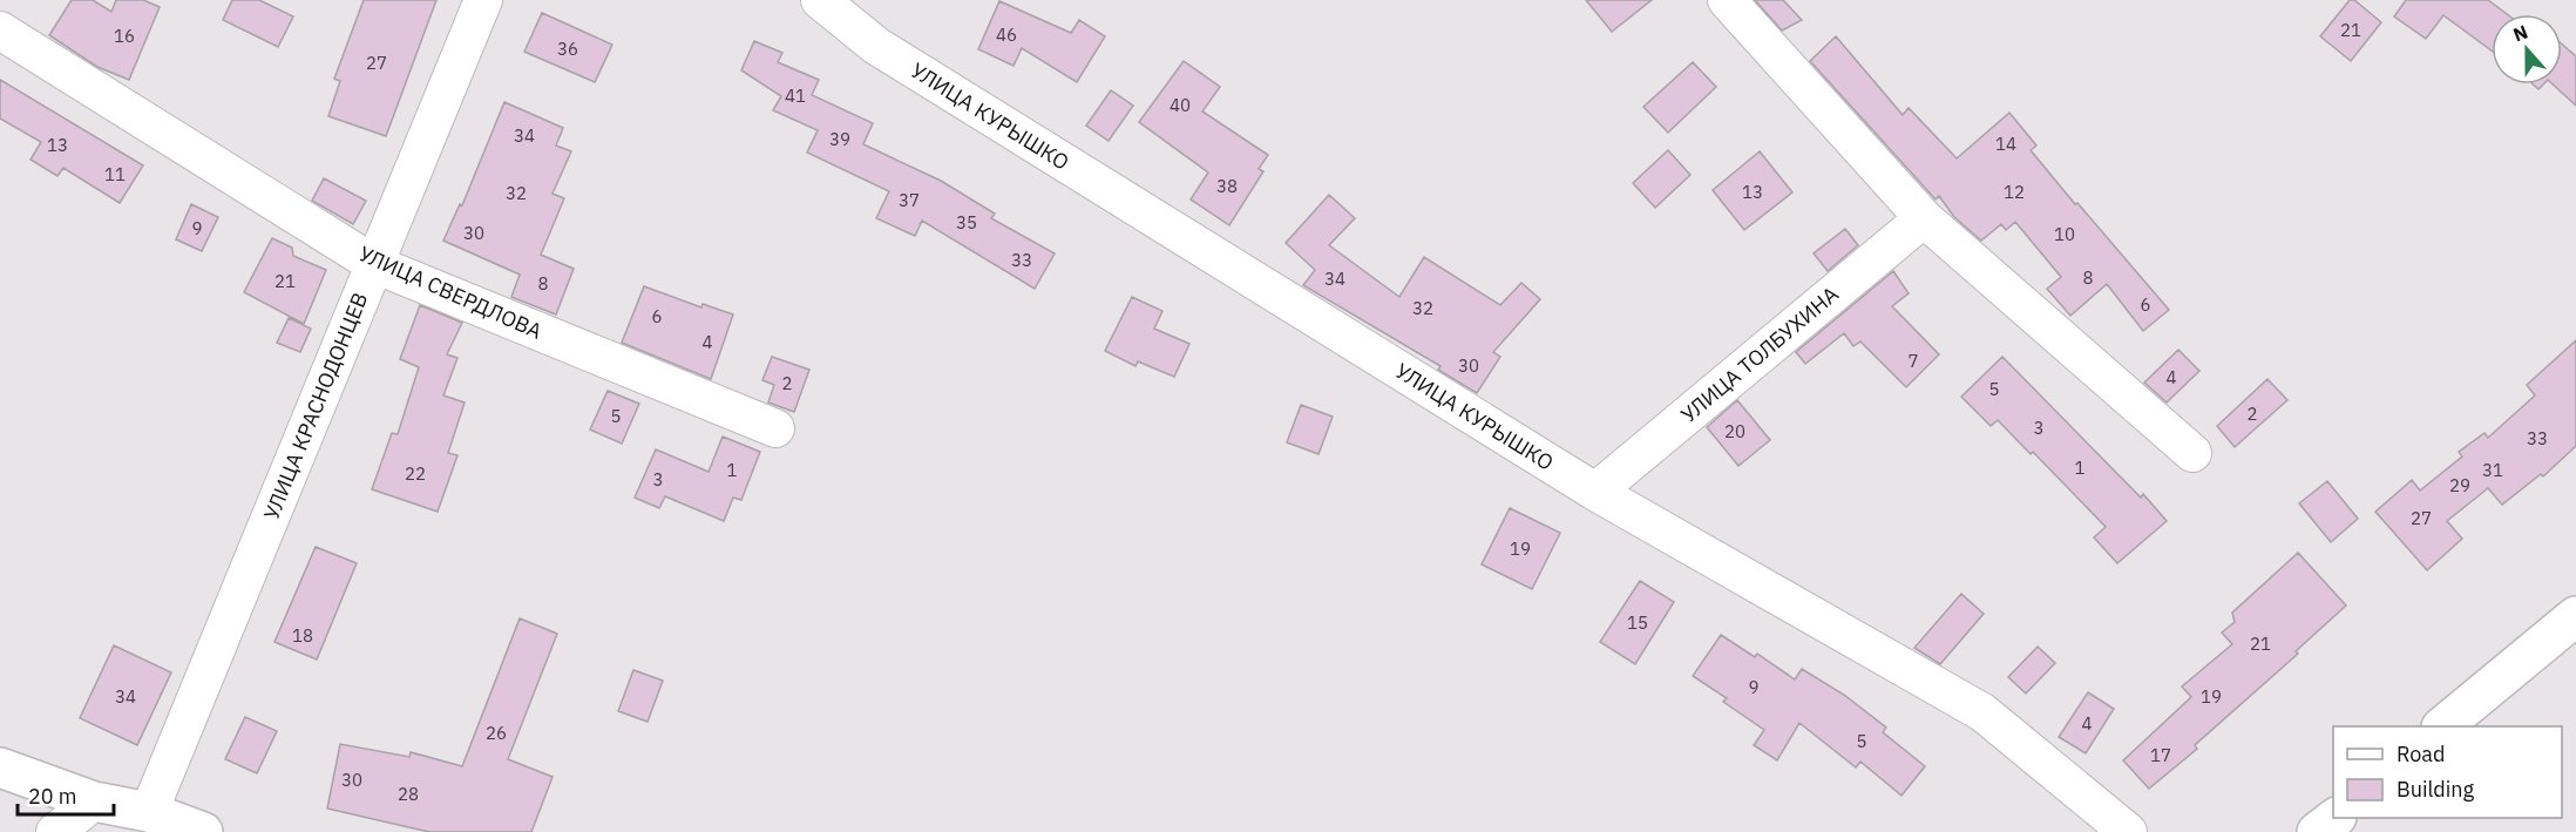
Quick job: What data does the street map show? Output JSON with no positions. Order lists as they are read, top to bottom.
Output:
{
  "streets": {
    "street": [
      "УЛИЦА КУРЫШКО",
      "УЛИЦА СВЕРДЛОВА",
      "УЛИЦА ТОЛБУХИНА",
      "УЛИЦА КРАСНОДОНЦЕВ"
    ]
  },
  "crossings": [
    ["УЛИЦА КУРЫШКО", "УЛИЦА ТОЛБУХИНА"],
    ["УЛИЦА СВЕРДЛОВА", "УЛИЦА КРАСНОДОНЦЕВ"]
  ],
  "house_numbers": [
    "21",
    "46",
    "16",
    "36",
    "27",
    "41",
    "40",
    "34",
    "39",
    "14",
    "13",
    "11",
    "38",
    "13",
    "12",
    "32",
    "37",
    "35",
    "9",
    "30",
    "10",
    "33",
    "8",
    "34",
    "21",
    "8",
    "6",
    "32",
    "6",
    "4",
    "7",
    "30",
    "4",
    "2",
    "5",
    "2",
    "5",
    "3",
    "20",
    "33",
    "1",
    "1",
    "31",
    "22",
    "3",
    "29",
    "27",
    "19",
    "15",
    "18",
    "21",
    "9",
    "34",
    "19",
    "4",
    "26",
    "5",
    "17",
    "30",
    "28"
  ],
  "legend": ["Road", "Building"],
  "scale_bar": "20 m",
  "north": "top"
}
